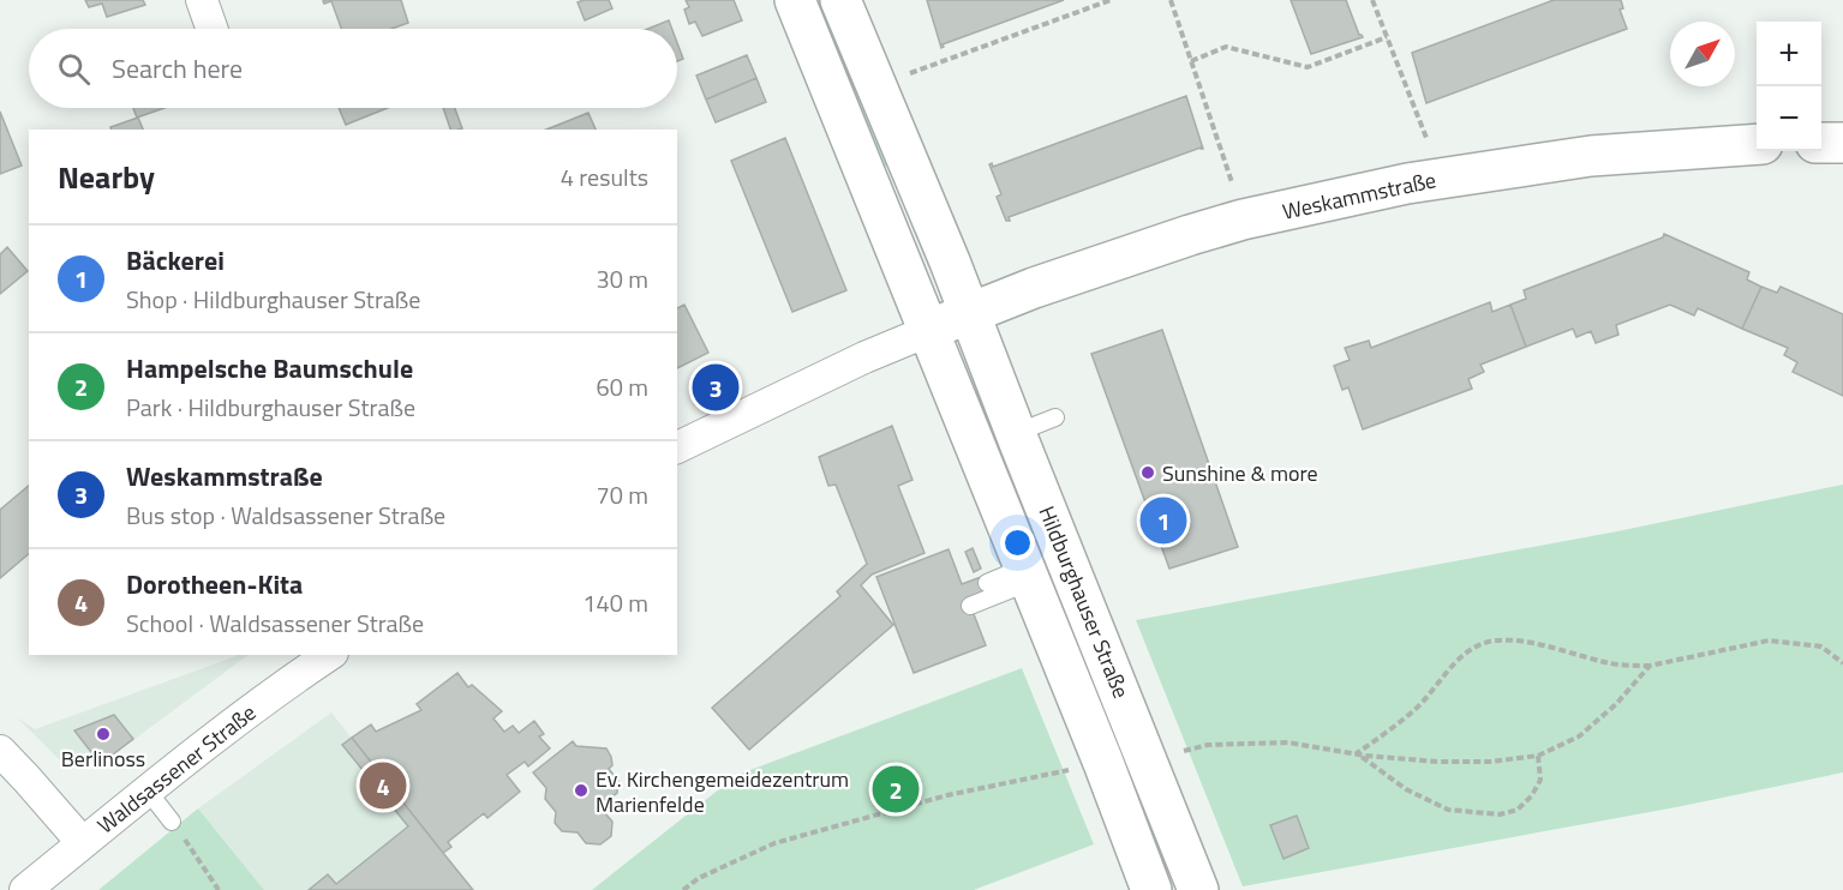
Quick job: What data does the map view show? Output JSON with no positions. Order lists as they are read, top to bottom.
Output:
{
  "streets": {
    "main road": ["Weskammstraße", "Hildburghauser Straße"],
    "street": ["Waldsassener Straße"]
  },
  "crossings": [
    ["Weskammstraße", "Hildburghauser Straße"]
  ],
  "places": ["Sunshine & more", "Berlinoss", "Ev. Kirchengemeidezentrum Marienfelde"],
  "north": "top right",
  "page": {
    "map_buttons": ["+", "−"],
    "search": "Search here",
    "heading": ["Nearby", "4 results"],
    "list": [
      {
        "mark": "1",
        "name": "Bäckerei",
        "note": "Shop · Hildburghauser Straße",
        "value": "30 m"
      },
      {
        "mark": "2",
        "name": "Hampelsche Baumschule",
        "note": "Park · Hildburghauser Straße",
        "value": "60 m"
      },
      {
        "mark": "3",
        "name": "Weskammstraße",
        "note": "Bus stop · Waldsassener Straße",
        "value": "70 m"
      },
      {
        "mark": "4",
        "name": "Dorotheen-Kita",
        "note": "School · Waldsassener Straße",
        "value": "140 m"
      }
    ],
    "pins": [
      "3",
      "1",
      "4",
      "2"
    ]
  }
}
